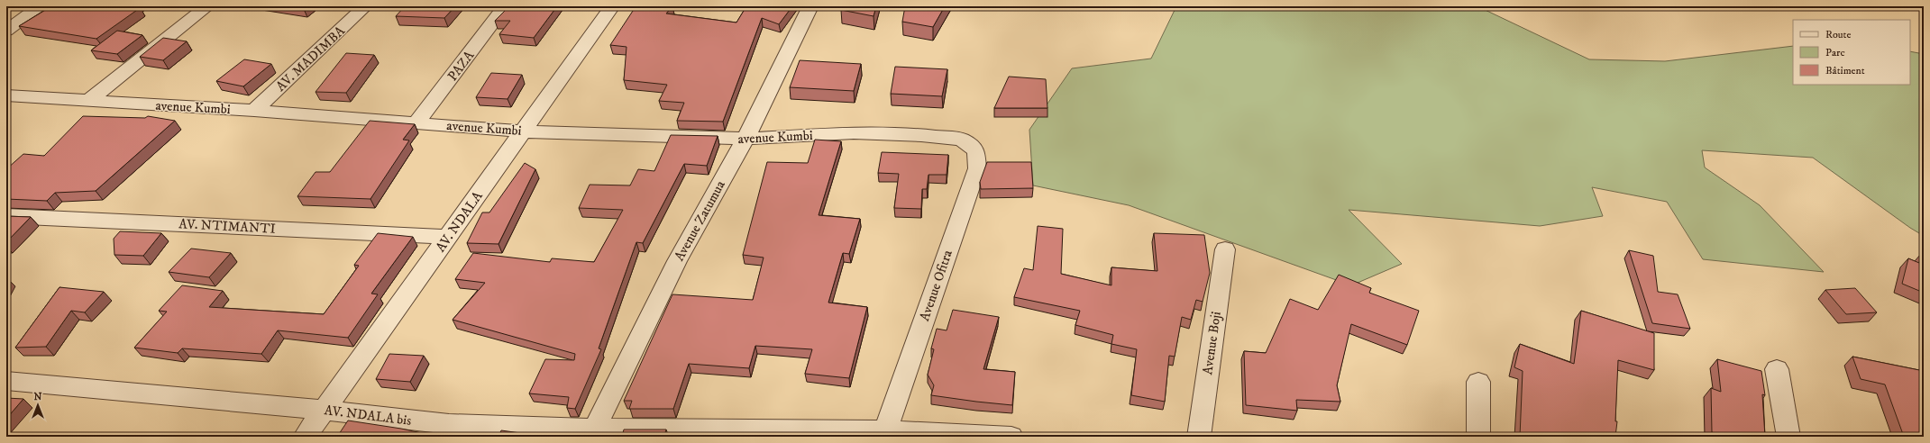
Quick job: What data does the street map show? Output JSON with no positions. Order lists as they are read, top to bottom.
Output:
{
  "streets": {
    "street": [
      "AV. MADIMBA",
      "PAZA",
      "avenue Kumbi",
      "Avenue Zatumua",
      "AV. NDALA",
      "AV. NTIMANTI",
      "Avenue Ofitra",
      "Avenue Boji",
      "AV. NDALA bis"
    ]
  },
  "crossings": [
    ["AV. MADIMBA", "avenue Kumbi"],
    ["PAZA", "avenue Kumbi"],
    ["avenue Kumbi", "Avenue Zatumua"],
    ["avenue Kumbi", "AV. NDALA"],
    ["avenue Kumbi", "Avenue Ofitra"],
    ["Avenue Zatumua", "AV. NDALA bis"],
    ["AV. NDALA", "AV. NTIMANTI"],
    ["AV. NDALA", "AV. NDALA bis"],
    ["Avenue Ofitra", "AV. NDALA bis"]
  ],
  "legend": ["Route", "Parc", "Bâtiment"],
  "north": "top"
}
